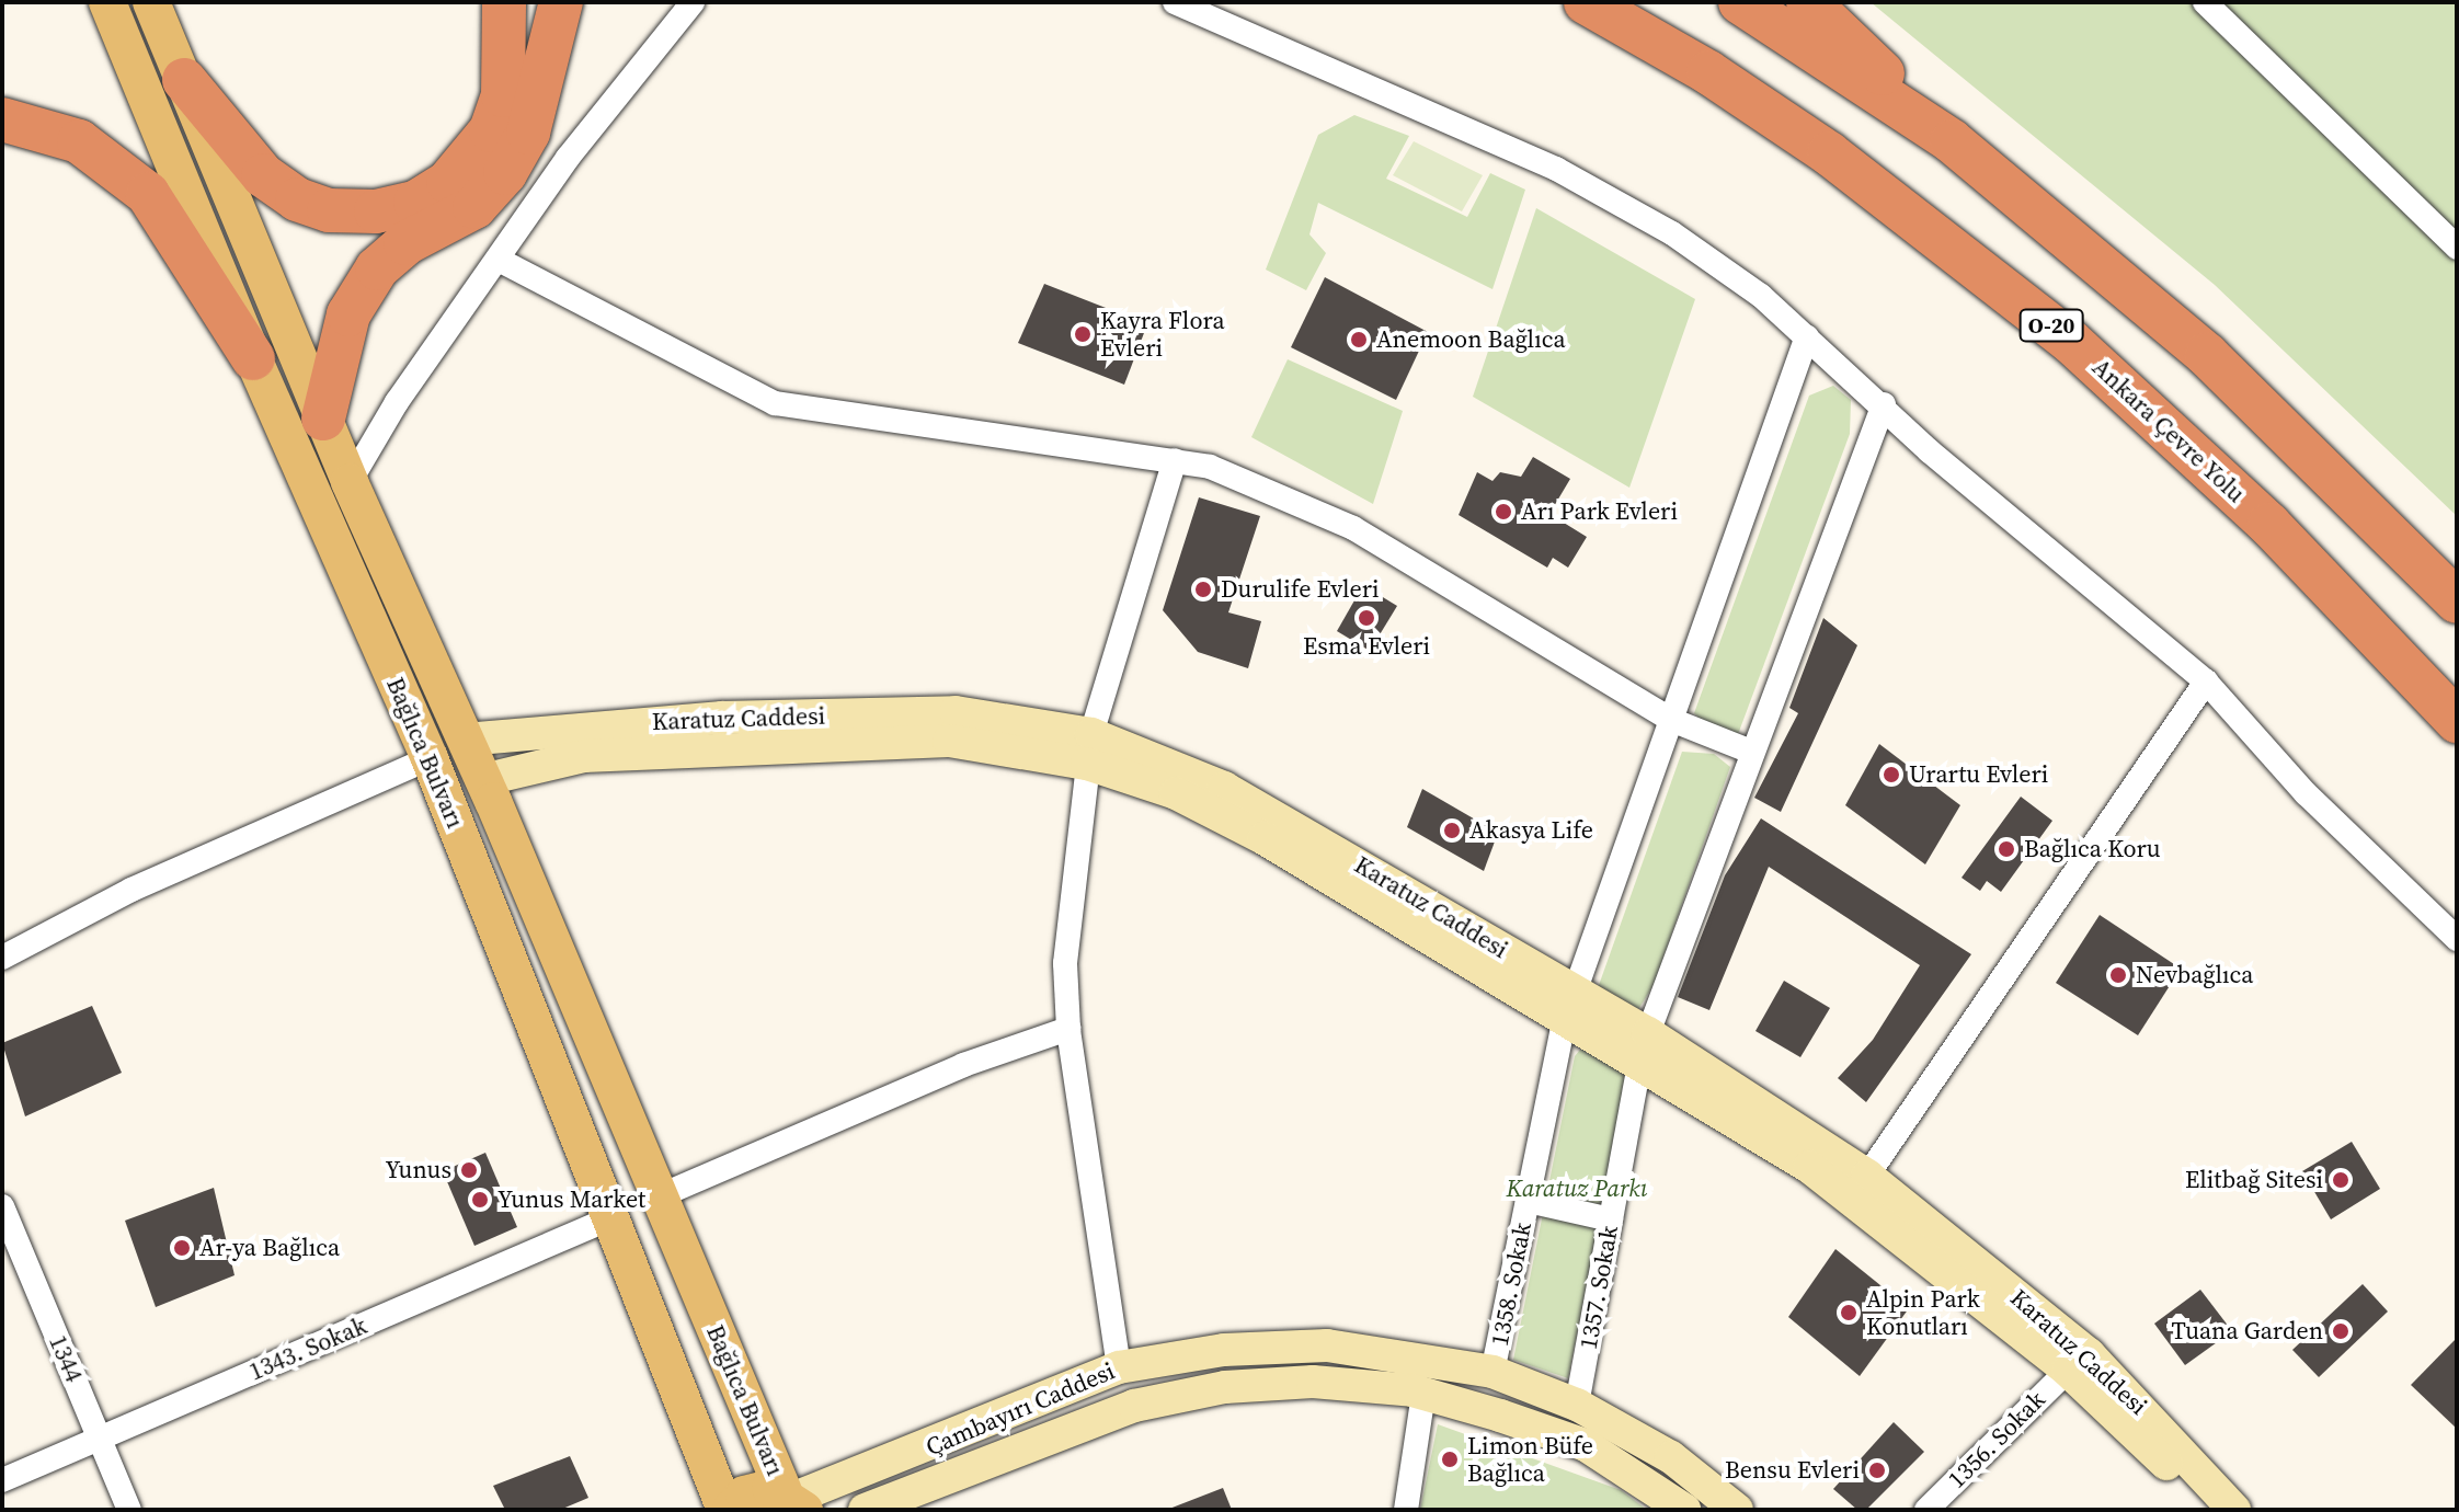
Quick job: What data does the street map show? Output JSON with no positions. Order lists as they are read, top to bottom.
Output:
{
  "streets": {
    "highway": ["O-20", "Ankara Çevre Yolu"],
    "main road": ["Bağlıca Bulvarı"],
    "street": [
      "Karatuz Caddesi",
      "1358. Sokak",
      "1357. Sokak",
      "1343. Sokak",
      "1344",
      "Çambayırı Caddesi",
      "1356. Sokak"
    ]
  },
  "crossings": [
    ["Karatuz Caddesi", "Bağlıca Bulvarı"],
    ["Karatuz Caddesi", "1358. Sokak"],
    ["Karatuz Caddesi", "1357. Sokak"],
    ["Karatuz Caddesi", "1356. Sokak"],
    ["Bağlıca Bulvarı", "1343. Sokak"],
    ["Bağlıca Bulvarı", "Çambayırı Caddesi"],
    ["1358. Sokak", "Çambayırı Caddesi"],
    ["1357. Sokak", "Çambayırı Caddesi"],
    ["1343. Sokak", "1344"]
  ],
  "parks": ["Karatuz Parkı"],
  "places": [
    "Kayra Flora Evleri",
    "Anemoon Bağlıca",
    "Arı Park Evleri",
    "Durulife Evleri",
    "Esma Evleri",
    "Urartu Evleri",
    "Akasya Life",
    "Bağlıca Koru",
    "Nevbağlıca",
    "Yunus",
    "Elitbağ Sitesi",
    "Yunus Market",
    "Ar-ya Bağlıca",
    "Alpin Park Konutları",
    "Tuana Garden",
    "Limon Büfe Bağlıca",
    "Bensu Evleri"
  ]
}
